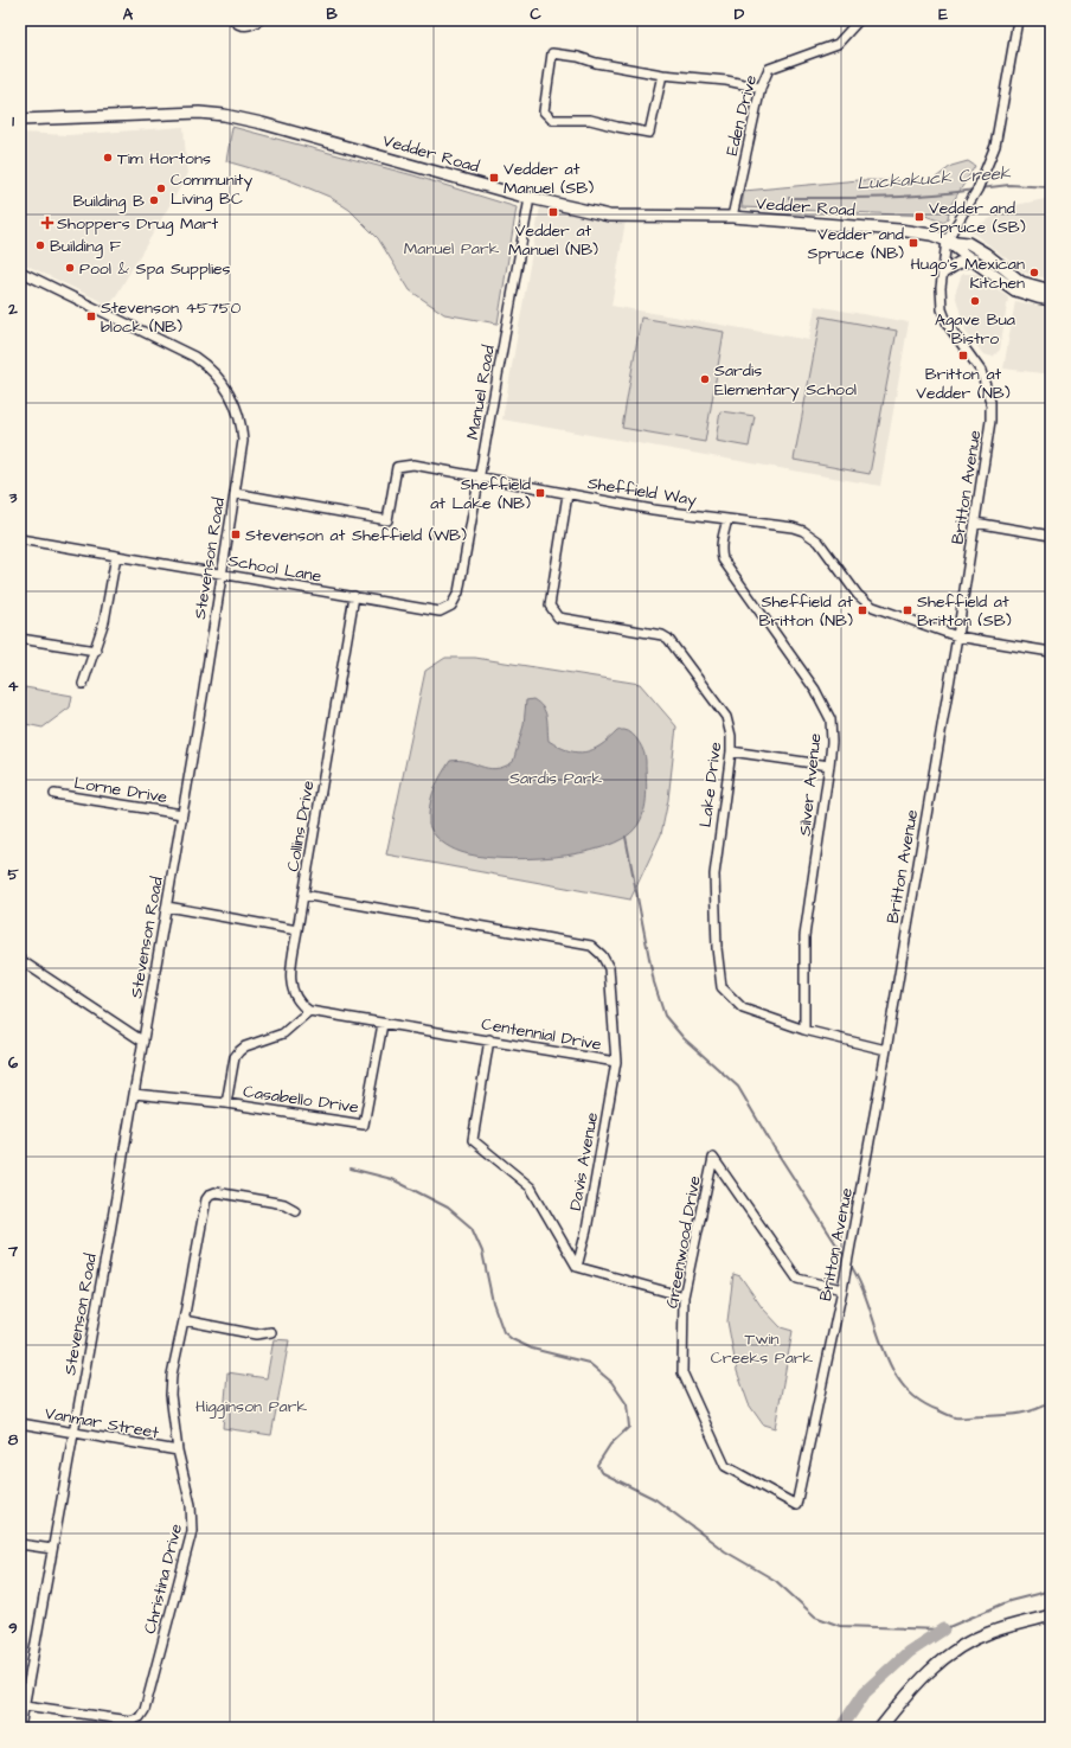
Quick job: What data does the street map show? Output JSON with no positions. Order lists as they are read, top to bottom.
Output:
{
  "streets": {
    "main road": ["Vedder Road"],
    "street": [
      "Eden Drive",
      "Manuel Road",
      "Britton Avenue",
      "Sheffield Way",
      "Stevenson Road",
      "School Lane",
      "Lake Drive",
      "Silver Avenue",
      "Lorne Drive",
      "Collins Drive",
      "Centennial Drive",
      "Casabello Drive",
      "Davis Avenue",
      "Greenwood Drive",
      "Vanmar Street",
      "Christina Drive"
    ]
  },
  "crossings": [
    ["Eden Drive", "Vedder Road"],
    ["Vedder Road", "Manuel Road"],
    ["Vedder Road", "Britton Avenue"],
    ["Manuel Road", "Sheffield Way"],
    ["Manuel Road", "School Lane"],
    ["Britton Avenue", "Sheffield Way"],
    ["Britton Avenue", "Lake Drive"],
    ["Britton Avenue", "Greenwood Drive"],
    ["Sheffield Way", "Stevenson Road"],
    ["Sheffield Way", "Lake Drive"],
    ["Sheffield Way", "Silver Avenue"],
    ["Stevenson Road", "School Lane"],
    ["Stevenson Road", "Lorne Drive"],
    ["Stevenson Road", "Casabello Drive"],
    ["Stevenson Road", "Vanmar Street"],
    ["Stevenson Road", "Christina Drive"],
    ["School Lane", "Collins Drive"],
    ["Lake Drive", "Silver Avenue"],
    ["Collins Drive", "Centennial Drive"],
    ["Centennial Drive", "Casabello Drive"],
    ["Centennial Drive", "Davis Avenue"],
    ["Vanmar Street", "Christina Drive"]
  ],
  "water": ["Luckakuck Creek"],
  "parks": [
    "Manuel Park",
    "Sardis Park",
    "Twin Creeks Park",
    "Higginson Park"
  ],
  "places": {
    "other": [
      "Tim Hortons",
      "Community Living BC",
      "Building B",
      "Building F",
      "Pool & Spa Supplies",
      "Hugo's Mexican Kitchen",
      "Agave Bua Bistro",
      "Sardis Elementary School"
    ],
    "transit": [
      "Vedder at Manuel (SB)",
      "Vedder at Manuel (NB)",
      "Vedder and Spruce (SB)",
      "Vedder and Spruce (NB)",
      "Stevenson 45750 block (NB)",
      "Britton at Vedder (NB)",
      "Sheffield at Lake (NB)",
      "Stevenson at Sheffield (WB)",
      "Sheffield at Britton (NB)",
      "Sheffield at Britton (SB)"
    ],
    "health": ["Shoppers Drug Mart"]
  },
  "grid": {
    "columns": [
      "A",
      "B",
      "C",
      "D",
      "E"
    ],
    "rows": [
      "1",
      "2",
      "3",
      "4",
      "5",
      "6",
      "7",
      "8",
      "9"
    ]
  }
}
